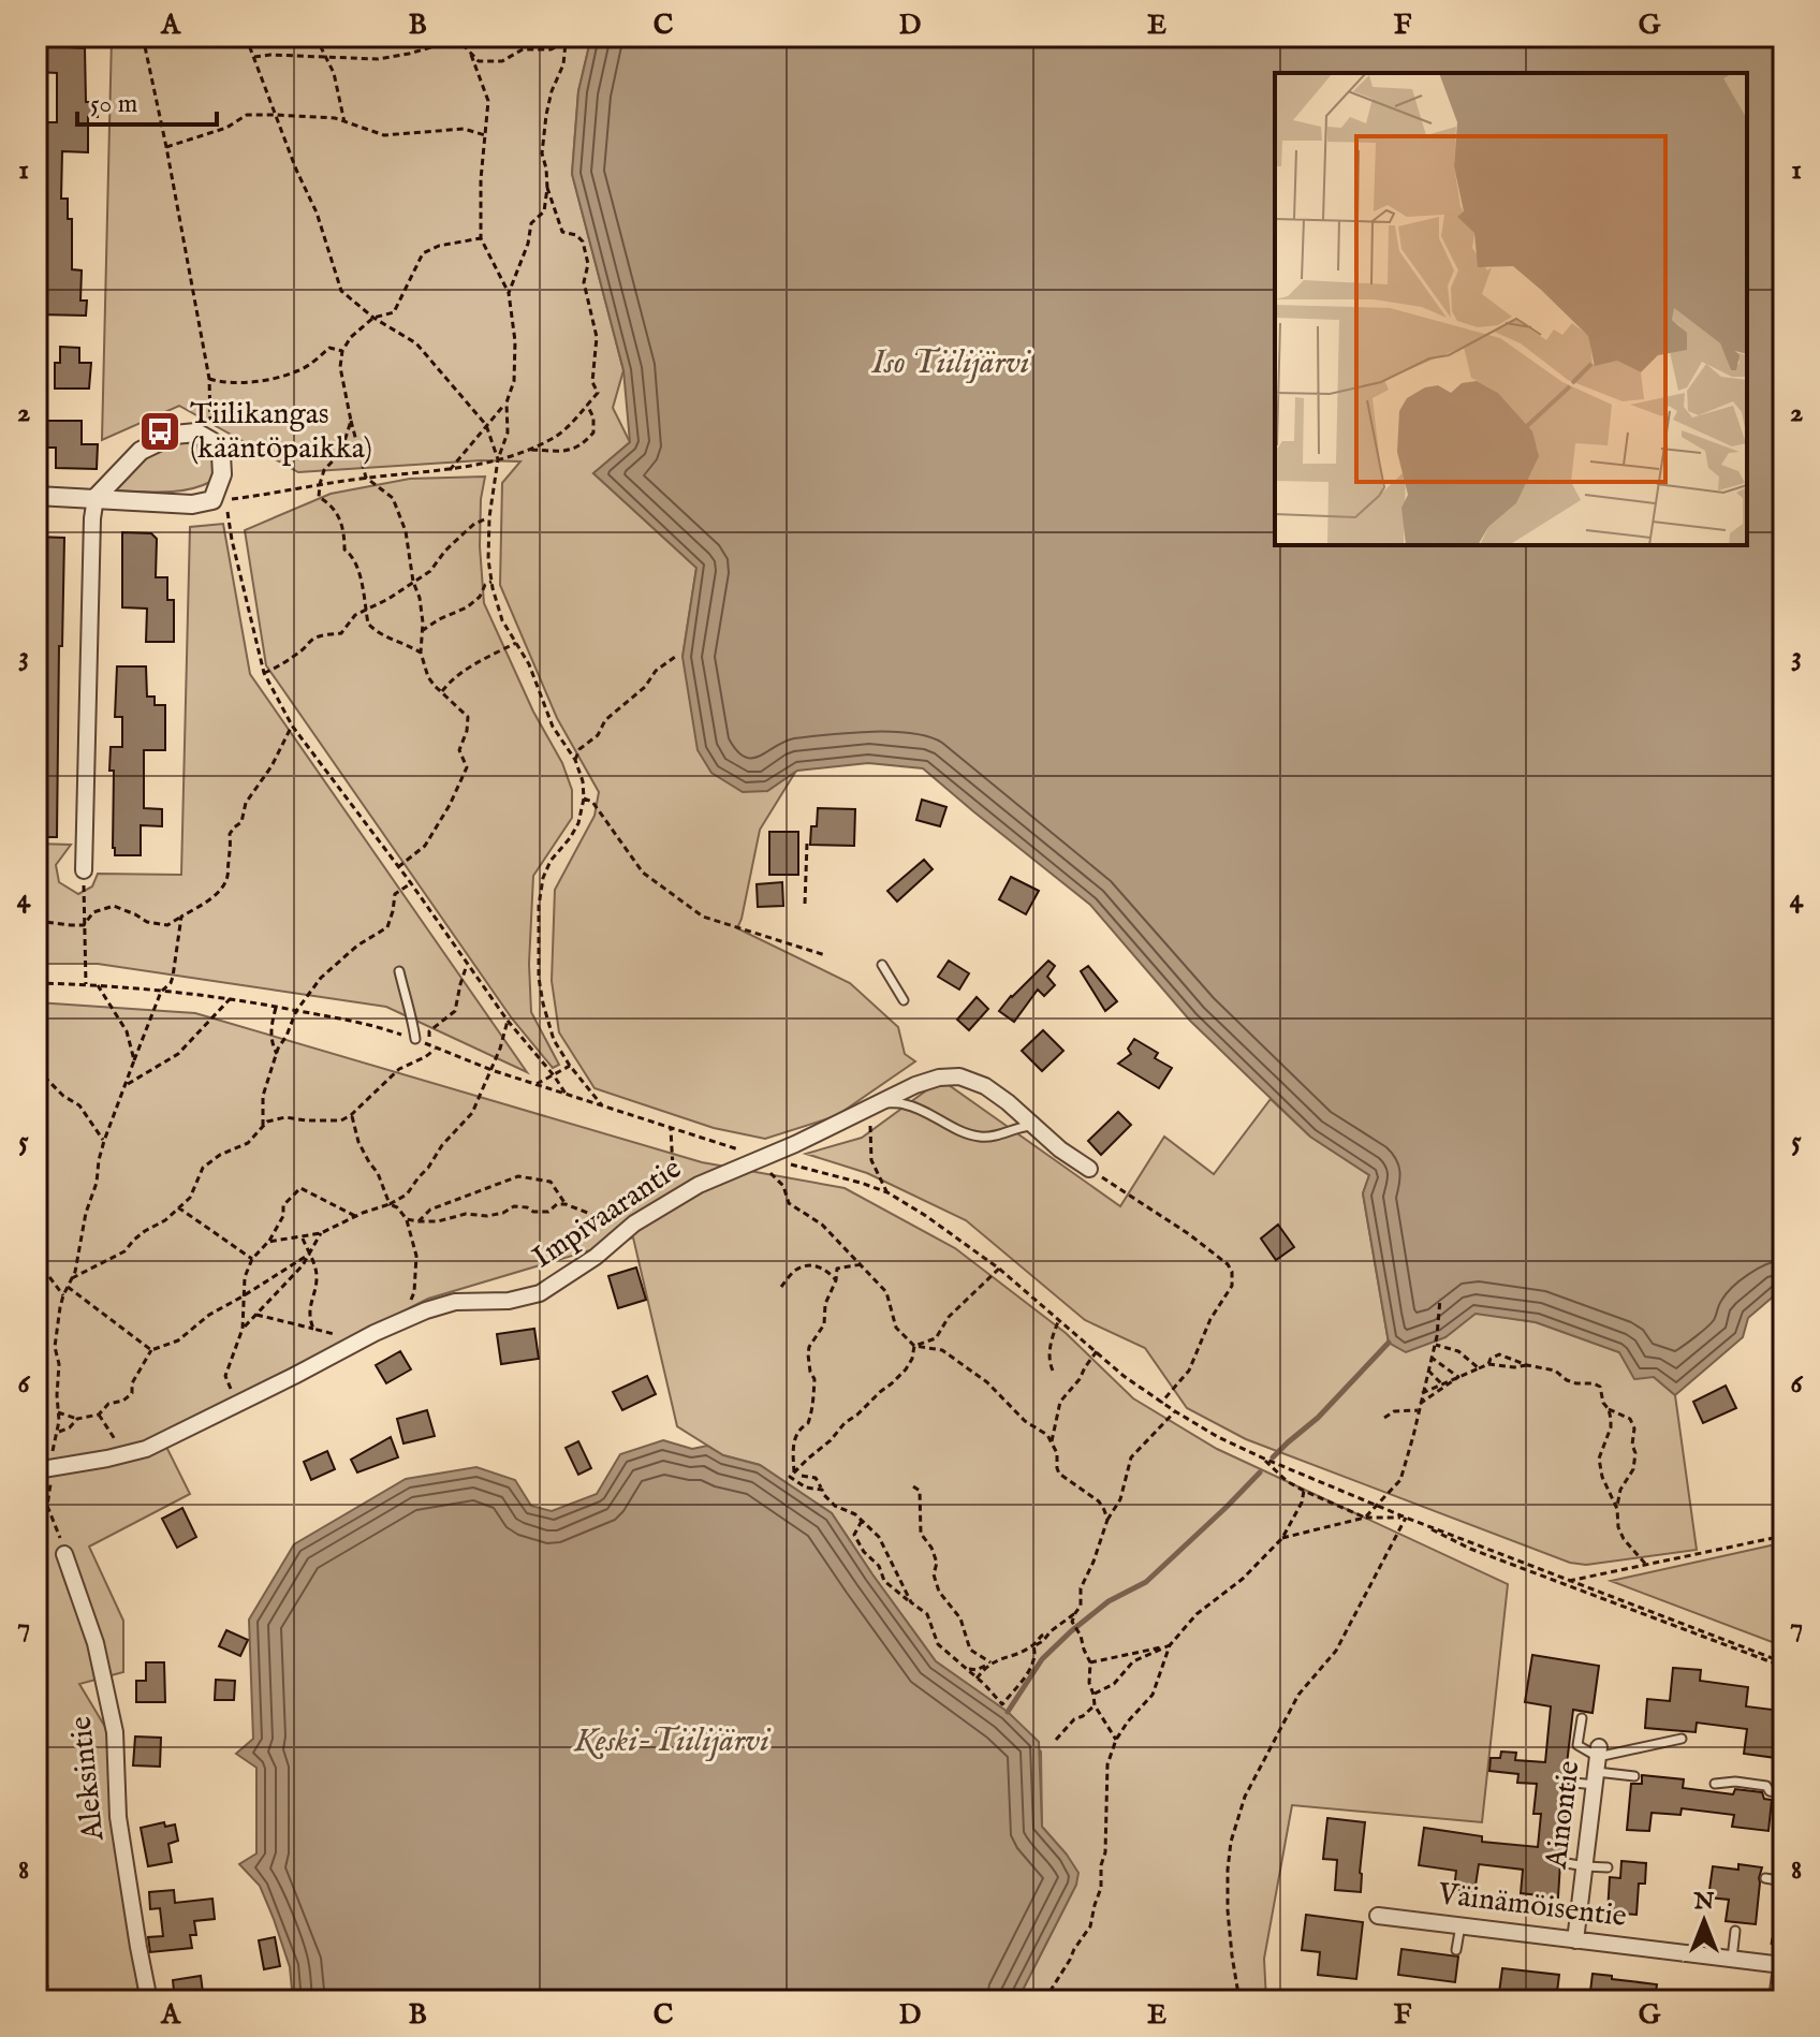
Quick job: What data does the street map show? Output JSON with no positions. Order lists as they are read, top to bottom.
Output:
{
  "streets": {
    "street": [
      "Impivaarantie",
      "Aleksintie",
      "Ainontie",
      "Väinämöisentie"
    ]
  },
  "crossings": [
    ["Ainontie", "Väinämöisentie"]
  ],
  "water": ["Iso Tiilijärvi", "Keski-Tiilijärvi"],
  "places": {
    "bus stop": ["Tiilikangas (kääntöpaikka)"]
  },
  "scale_bar": "50 m",
  "north": "top",
  "grid": {
    "columns": [
      "A",
      "B",
      "C",
      "D",
      "E",
      "F",
      "G"
    ],
    "rows": [
      "1",
      "2",
      "3",
      "4",
      "5",
      "6",
      "7",
      "8"
    ]
  }
}
